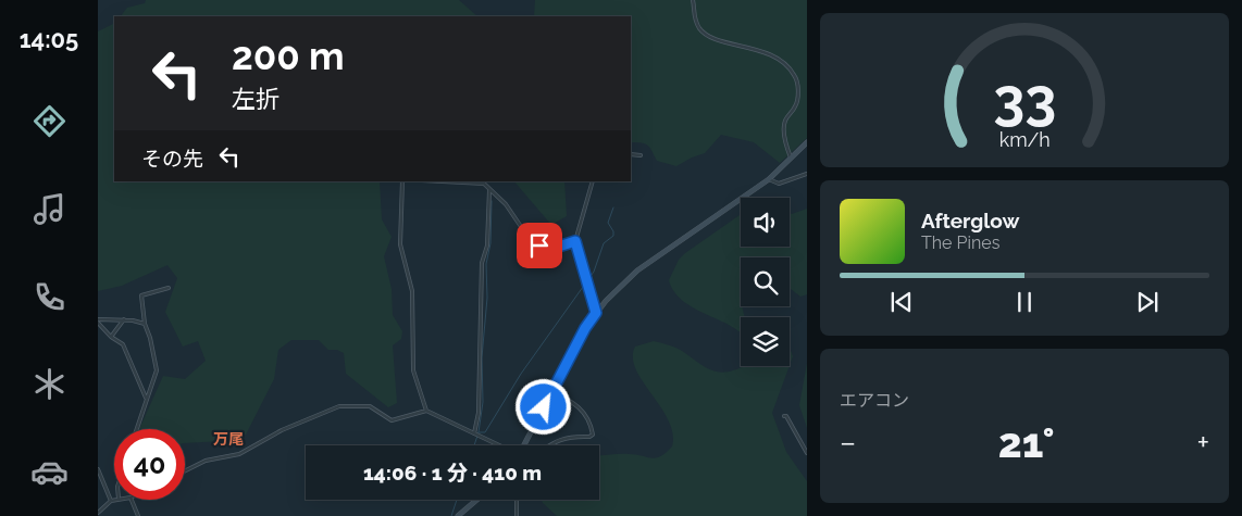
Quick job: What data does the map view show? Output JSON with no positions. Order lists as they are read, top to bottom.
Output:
{
  "districts": ["万尾"],
  "page": {
    "tabs": "14:05",
    "turn": ["200 m", "左折"],
    "then": "その先",
    "song": ["Afterglow", "The Pines"],
    "tile": "エアコン",
    "heat": ["−", "21°", "+"],
    "limit": "40",
    "trip": "14:06 · 1 分 · 410 m",
    "gauge": ["33", "km/h"]
  }
}
